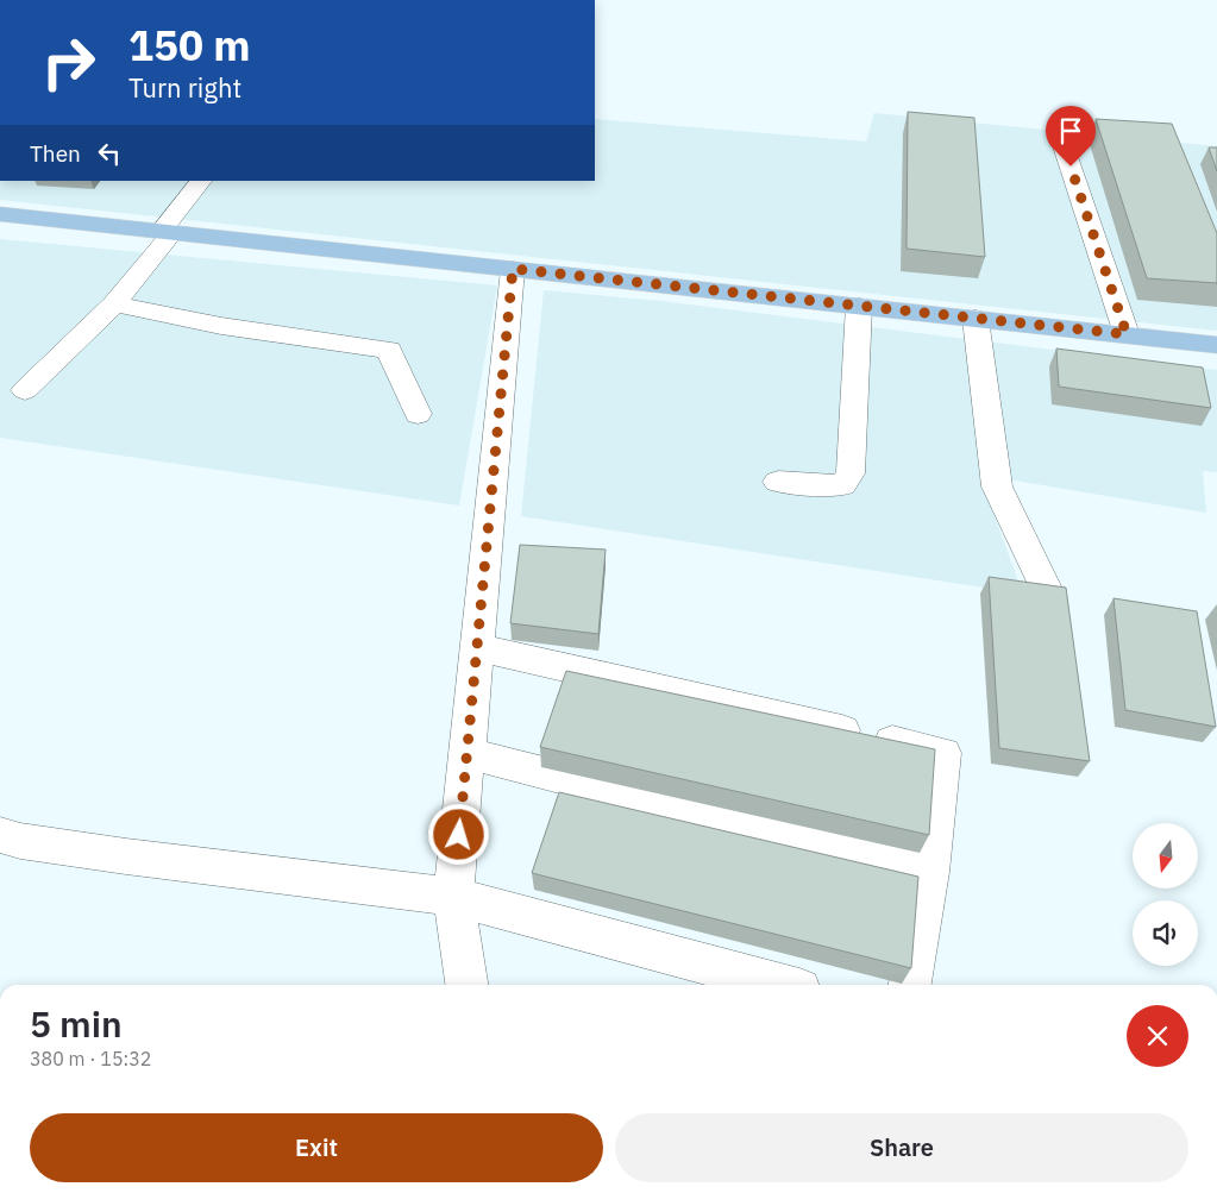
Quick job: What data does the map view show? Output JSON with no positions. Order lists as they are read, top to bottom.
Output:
{
  "north": "bottom",
  "page": {
    "turn": ["150 m", "Turn right"],
    "then": "Then",
    "heading": ["5 min", "380 m · 15:32"],
    "buttons": ["Exit", "Share"]
  }
}
